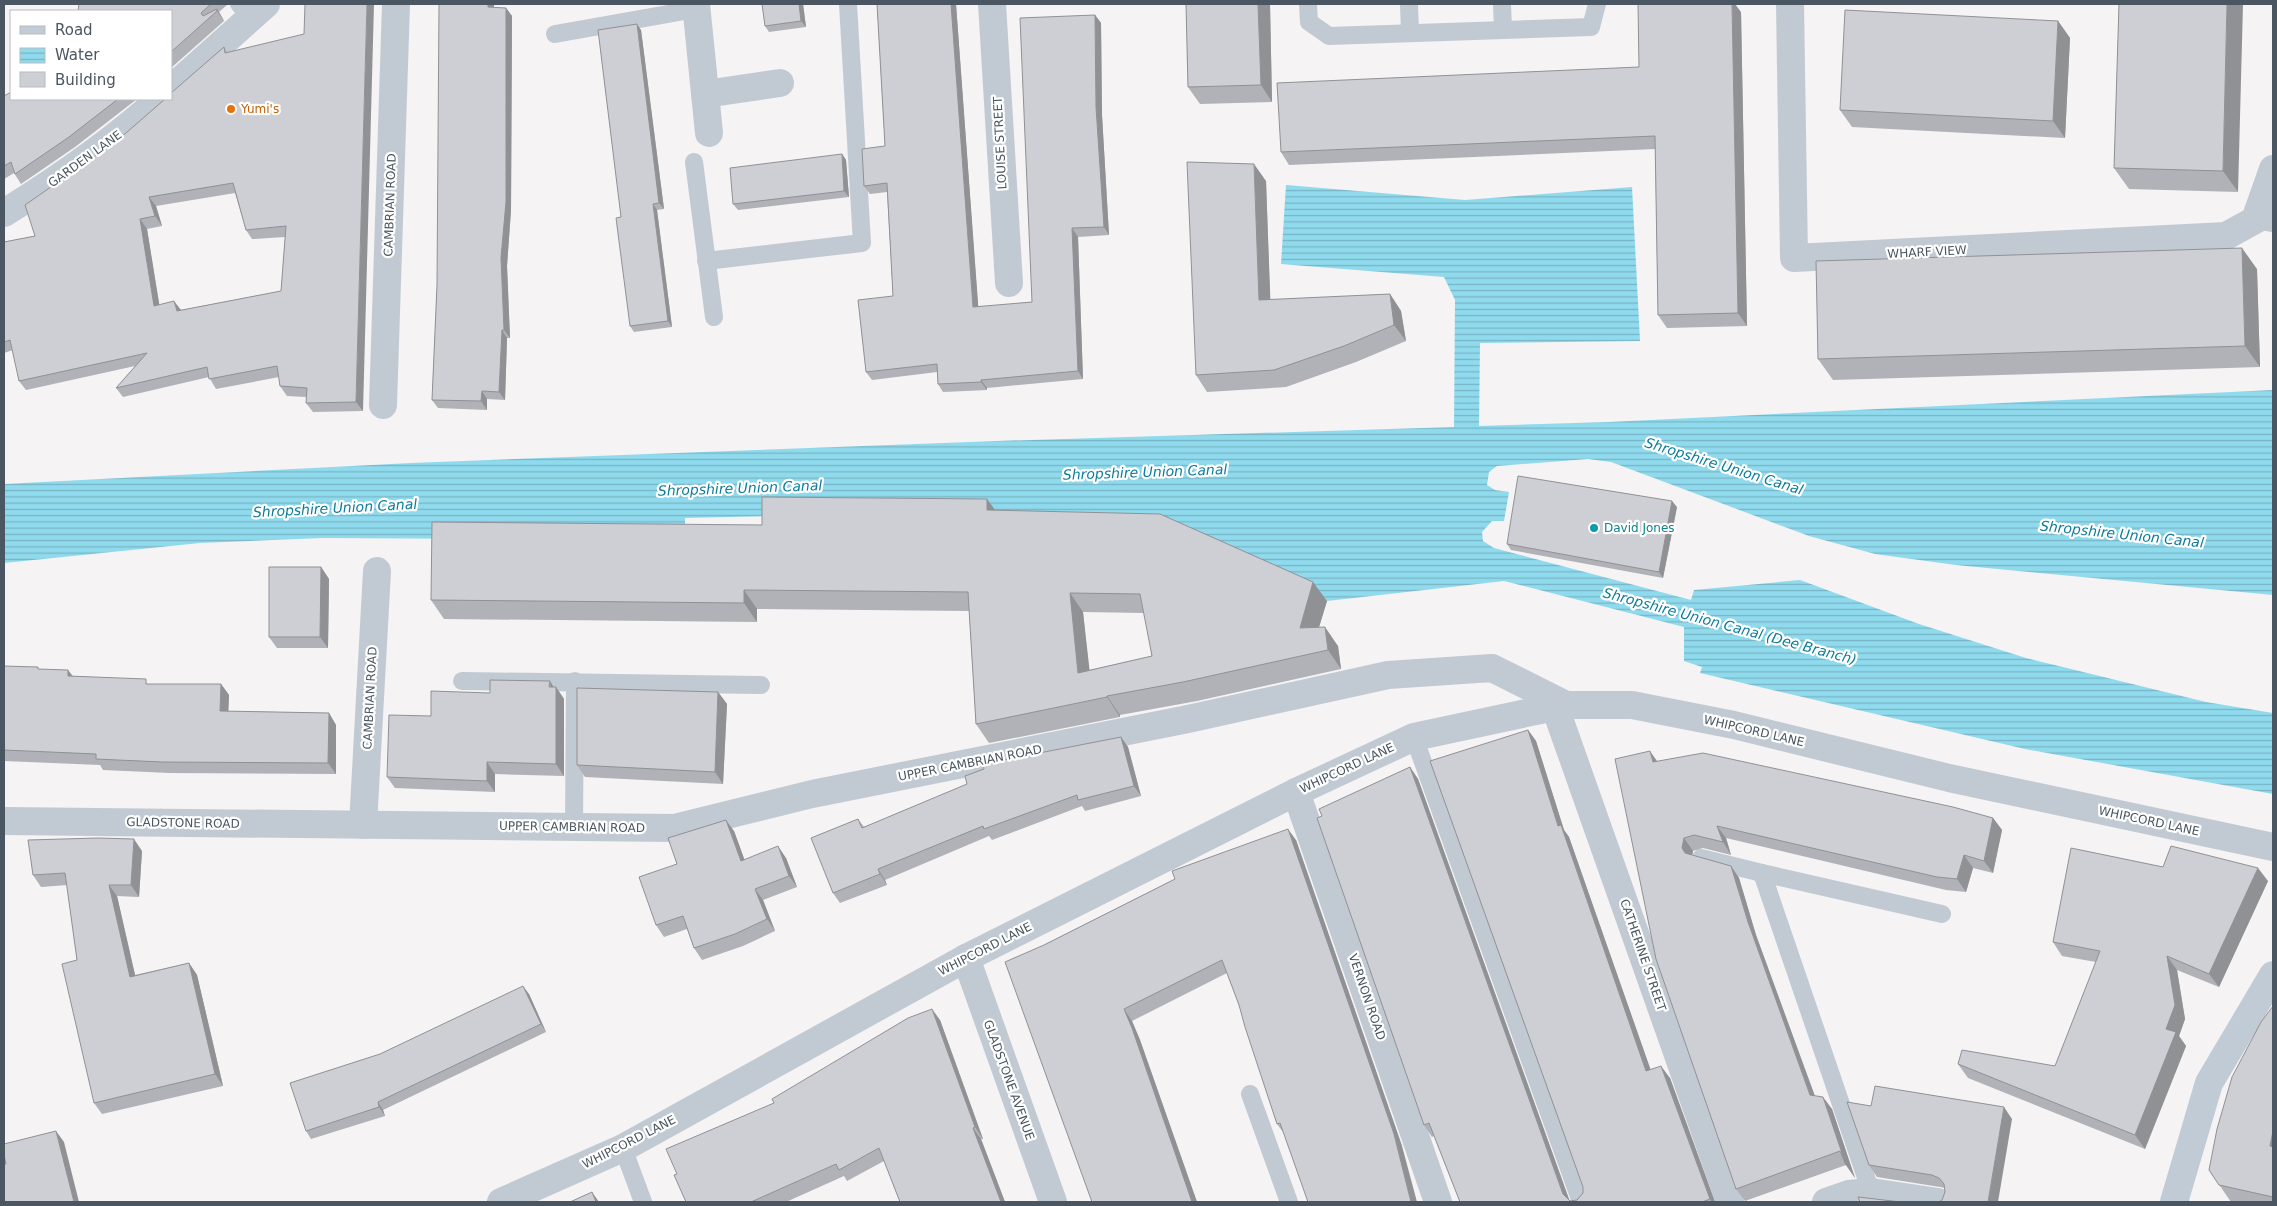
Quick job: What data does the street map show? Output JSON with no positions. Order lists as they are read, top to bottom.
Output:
{
  "streets": {
    "street": [
      "LOUISE STREET",
      "GARDEN LANE",
      "CAMBRIAN ROAD",
      "WHARF VIEW",
      "WHIPCORD LANE",
      "UPPER CAMBRIAN ROAD",
      "GLADSTONE ROAD",
      "CATHERINE STREET",
      "VERNON ROAD",
      "GLADSTONE AVENUE"
    ]
  },
  "crossings": [
    ["CAMBRIAN ROAD", "UPPER CAMBRIAN ROAD"],
    ["CAMBRIAN ROAD", "GLADSTONE ROAD"],
    ["WHIPCORD LANE", "UPPER CAMBRIAN ROAD"],
    ["WHIPCORD LANE", "CATHERINE STREET"],
    ["WHIPCORD LANE", "VERNON ROAD"],
    ["WHIPCORD LANE", "GLADSTONE AVENUE"],
    ["UPPER CAMBRIAN ROAD", "GLADSTONE ROAD"],
    ["UPPER CAMBRIAN ROAD", "CATHERINE STREET"]
  ],
  "water": ["Shropshire Union Canal", "Shropshire Union Canal (Dee Branch)"],
  "places": ["Yumi's", "David Jones"],
  "legend": ["Road", "Water", "Building"]
}
